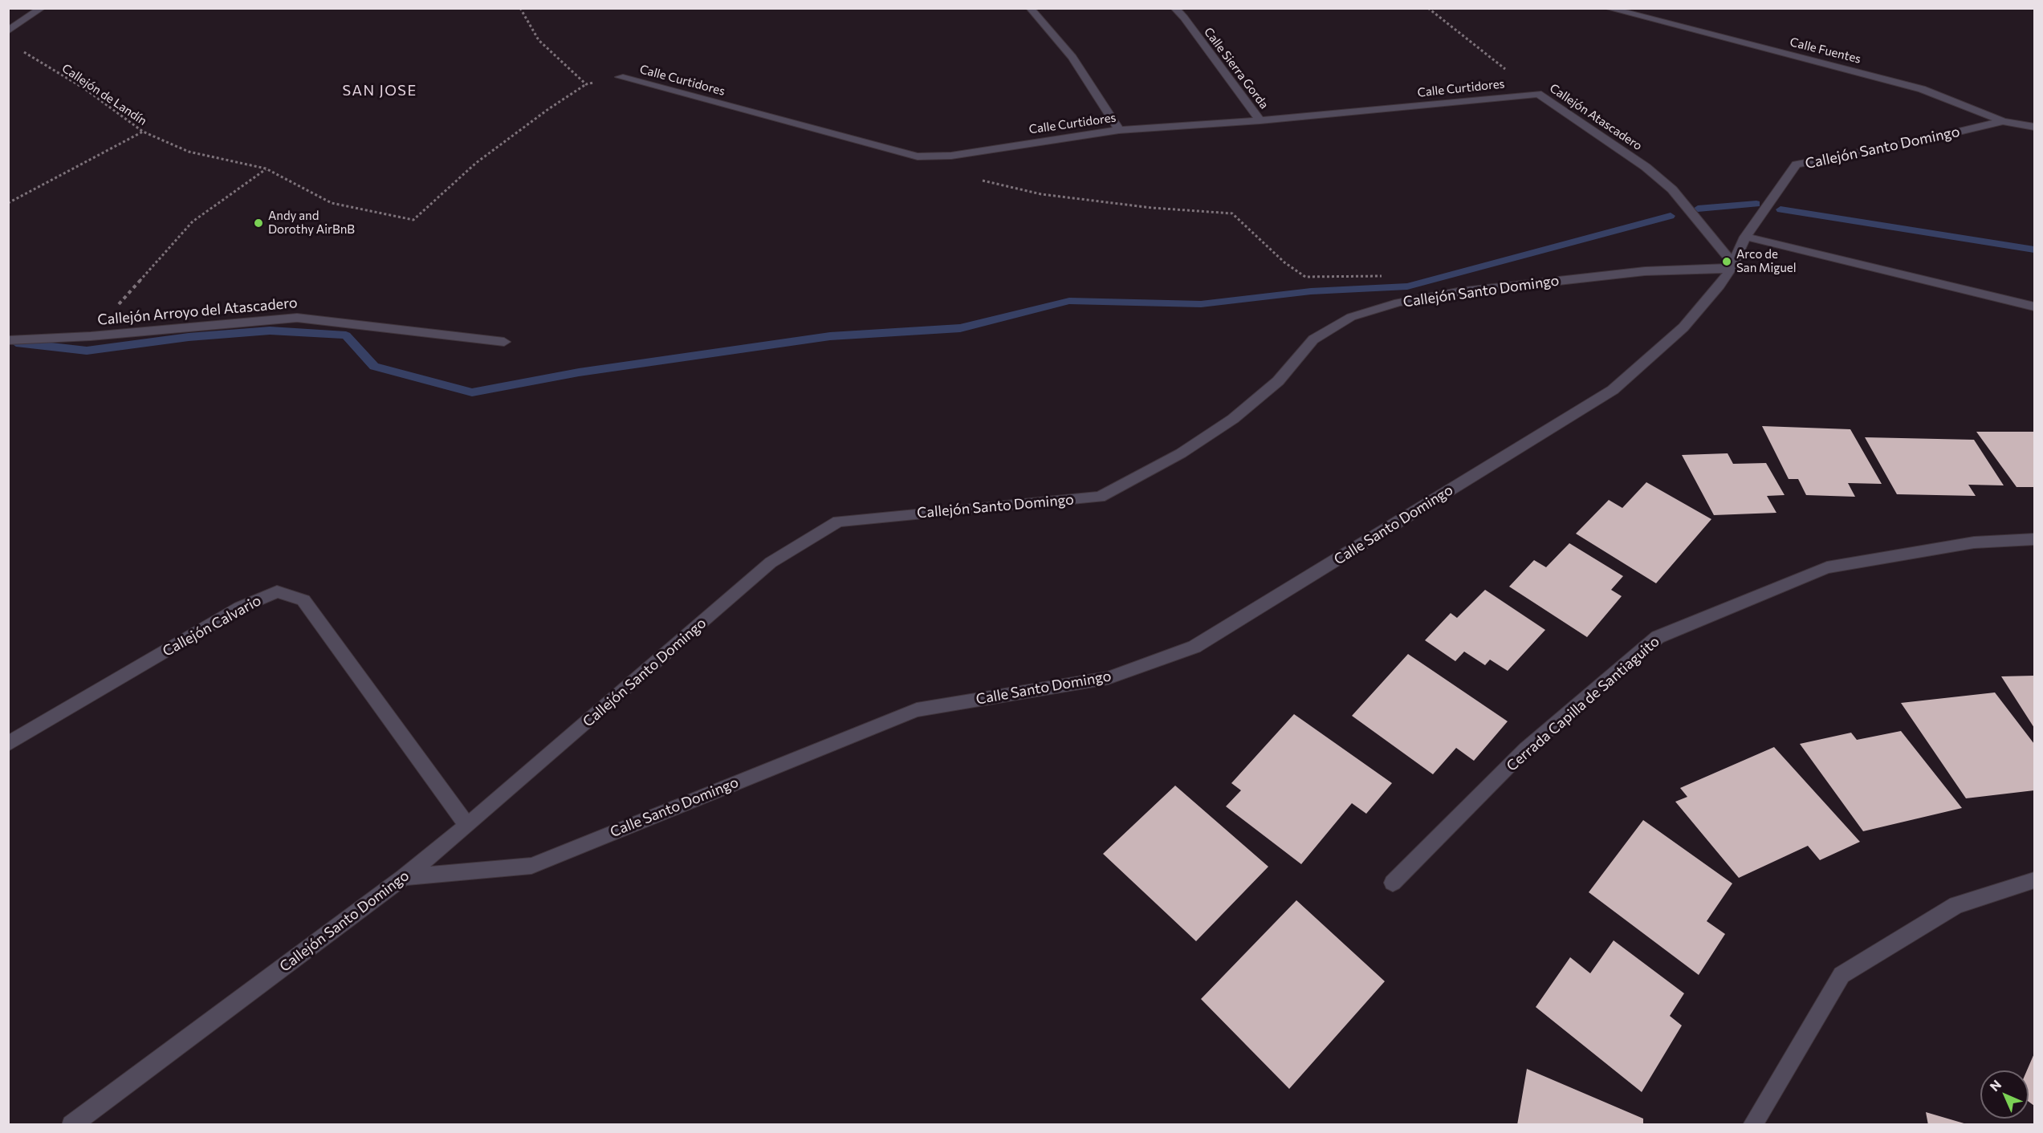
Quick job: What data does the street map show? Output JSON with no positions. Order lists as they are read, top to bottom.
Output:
{
  "streets": {
    "street": [
      "Calle Fuentes",
      "Calle Sierra Gorda",
      "Calle Curtidores",
      "Callejón Atascadero",
      "Callejón Santo Domingo",
      "Callejón Arroyo del Atascadero",
      "Calle Santo Domingo",
      "Callejón Calvario",
      "Cerrada Capilla de Santiaguito"
    ],
    "path": ["Callejón de Landín"]
  },
  "crossings": [
    ["Calle Fuentes", "Callejón Santo Domingo"],
    ["Calle Sierra Gorda", "Calle Curtidores"],
    ["Calle Curtidores", "Callejón Atascadero"],
    ["Callejón Atascadero", "Callejón Santo Domingo"],
    ["Callejón Atascadero", "Calle Santo Domingo"],
    ["Callejón Santo Domingo", "Calle Santo Domingo"],
    ["Callejón Santo Domingo", "Callejón Calvario"]
  ],
  "districts": ["SAN JOSE"],
  "places": ["Andy and Dorothy AirBnB", "Arco de San Miguel"],
  "north": "top left"
}
